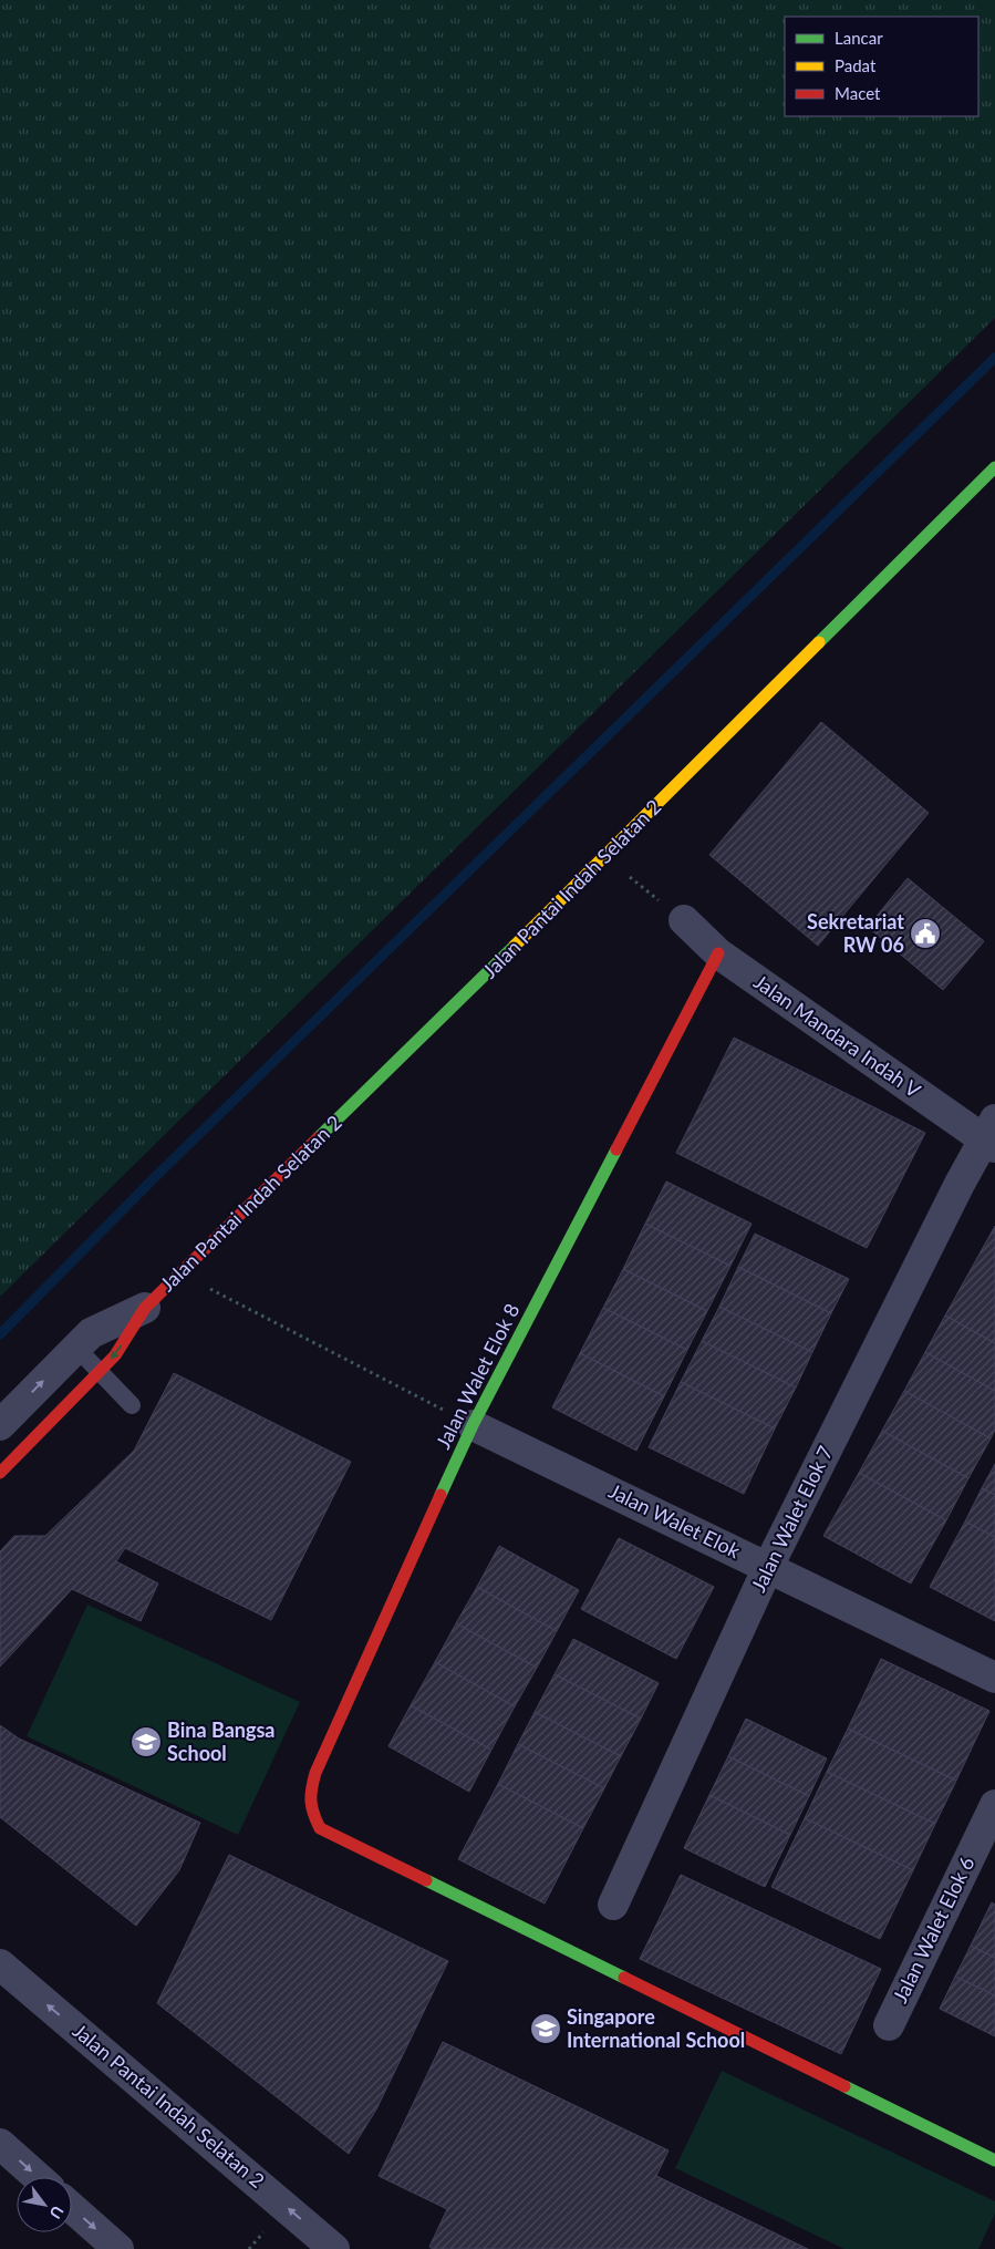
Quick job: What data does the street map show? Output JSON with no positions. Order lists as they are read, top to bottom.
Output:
{
  "streets": {
    "street": [
      "Jalan Pantai Indah Selatan 2",
      "Jalan Mandara Indah V",
      "Jalan Walet Elok 8",
      "Jalan Walet Elok 7",
      "Jalan Walet Elok",
      "Jalan Walet Elok 6"
    ]
  },
  "crossings": [
    ["Jalan Mandara Indah V", "Jalan Walet Elok 8"],
    ["Jalan Mandara Indah V", "Jalan Walet Elok 7"],
    ["Jalan Walet Elok 8", "Jalan Walet Elok"],
    ["Jalan Walet Elok 7", "Jalan Walet Elok"]
  ],
  "places": {
    "public building": ["Sekretariat RW 06"],
    "school or university": ["Bina Bangsa School", "Singapore International School"]
  },
  "legend": ["Lancar", "Padat", "Macet"],
  "north": "bottom right"
}
